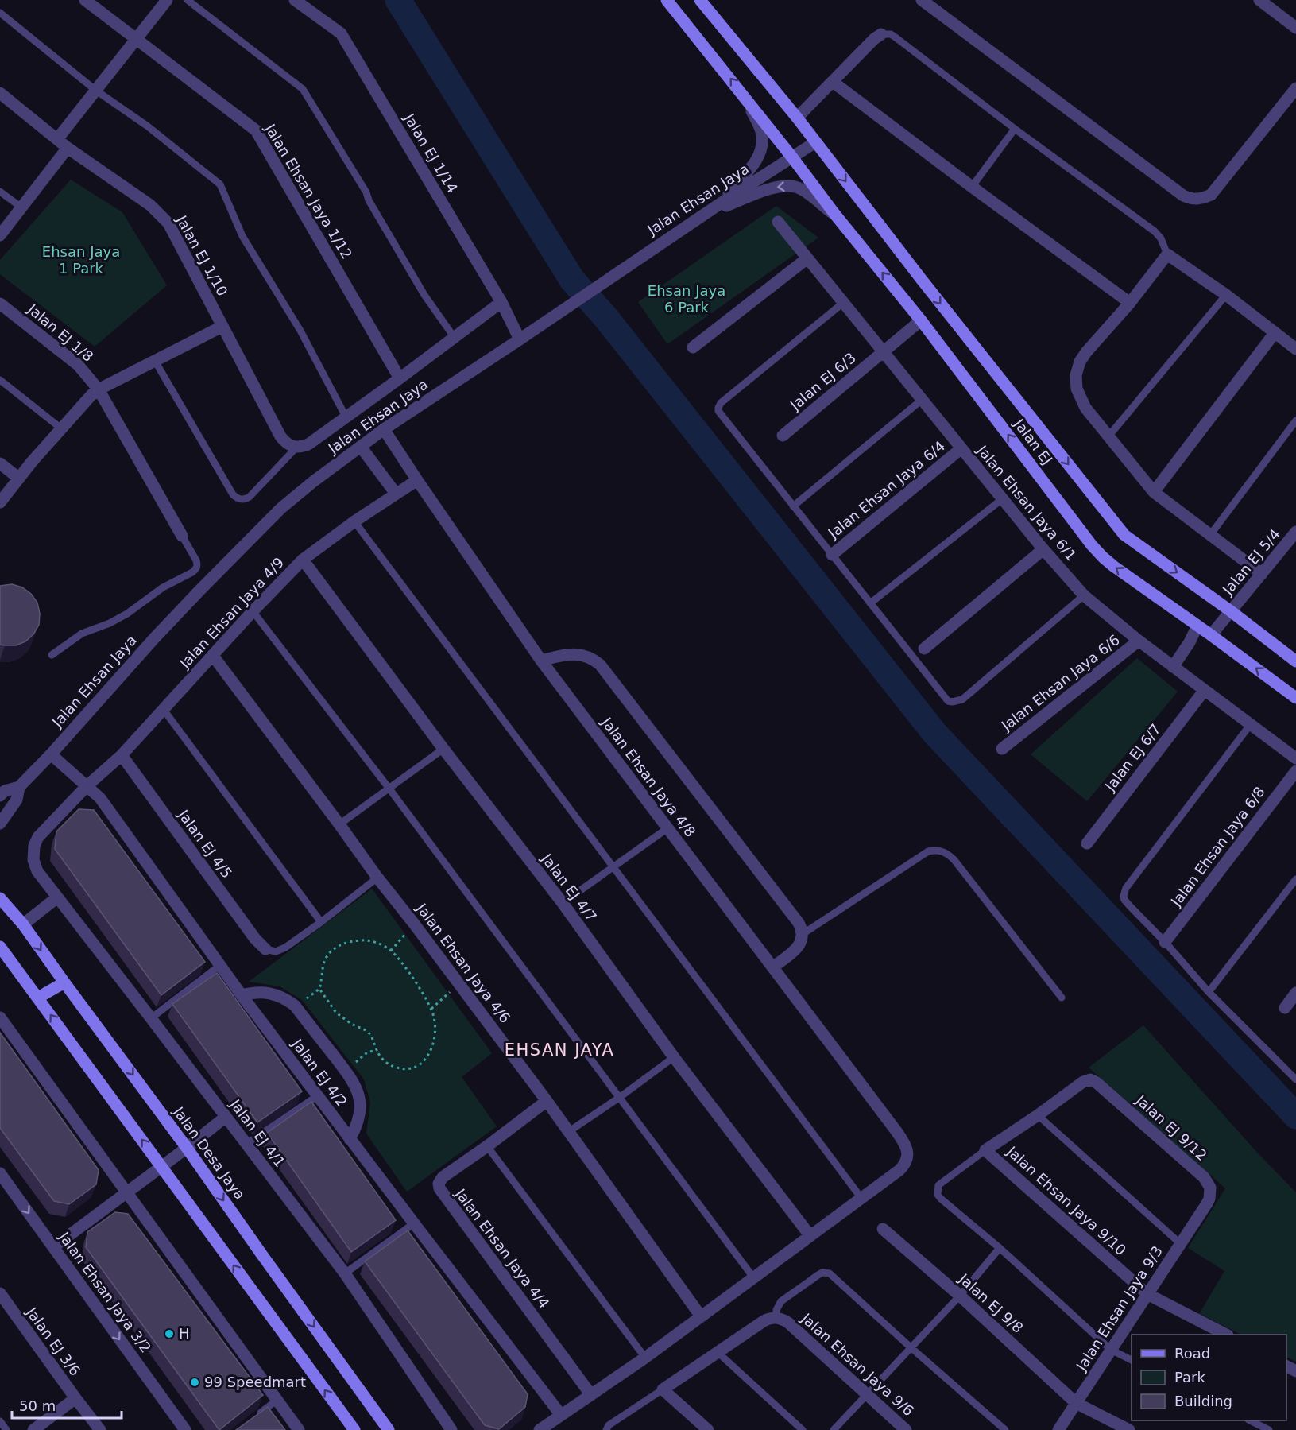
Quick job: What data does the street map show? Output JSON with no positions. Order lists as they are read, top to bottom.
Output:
{
  "streets": {
    "main road": ["Jalan EJ", "Jalan Desa Jaya"],
    "street": [
      "Jalan EJ 1/14",
      "Jalan Ehsan Jaya 1/12",
      "Jalan Ehsan Jaya",
      "Jalan EJ 1/10",
      "Jalan EJ 1/8",
      "Jalan EJ 6/3",
      "Jalan Ehsan Jaya 6/4",
      "Jalan Ehsan Jaya 6/1",
      "Jalan EJ 5/4",
      "Jalan Ehsan Jaya 4/9",
      "Jalan Ehsan Jaya 6/6",
      "Jalan EJ 6/7",
      "Jalan Ehsan Jaya 4/8",
      "Jalan EJ 4/5",
      "Jalan Ehsan Jaya 6/8",
      "Jalan EJ 4/7",
      "Jalan Ehsan Jaya 4/6",
      "Jalan EJ 4/2",
      "Jalan EJ 9/12",
      "Jalan EJ 4/1",
      "Jalan Ehsan Jaya 9/10",
      "Jalan Ehsan Jaya 4/4",
      "Jalan Ehsan Jaya 3/2",
      "Jalan EJ 9/8",
      "Jalan Ehsan Jaya 9/3",
      "Jalan EJ 3/6",
      "Jalan Ehsan Jaya 9/6"
    ]
  },
  "crossings": [
    ["Jalan EJ 1/14", "Jalan Ehsan Jaya"],
    ["Jalan Ehsan Jaya", "Jalan EJ"],
    ["Jalan Ehsan Jaya", "Jalan Ehsan Jaya 4/8"],
    ["Jalan Ehsan Jaya", "Jalan EJ 4/2"],
    ["Jalan EJ 6/3", "Jalan EJ"],
    ["Jalan EJ 6/3", "Jalan Ehsan Jaya 6/1"],
    ["Jalan EJ", "Jalan EJ 5/4"],
    ["Jalan Ehsan Jaya 6/4", "Jalan Ehsan Jaya 6/1"],
    ["Jalan Ehsan Jaya 6/1", "Jalan Ehsan Jaya 6/6"],
    ["Jalan Ehsan Jaya 6/1", "Jalan EJ 6/7"],
    ["Jalan Ehsan Jaya 4/9", "Jalan Ehsan Jaya 4/8"],
    ["Jalan Ehsan Jaya 4/9", "Jalan EJ 4/5"],
    ["Jalan Ehsan Jaya 4/9", "Jalan EJ 4/7"],
    ["Jalan Ehsan Jaya 4/9", "Jalan Ehsan Jaya 4/6"],
    ["Jalan Ehsan Jaya 4/9", "Jalan EJ 4/2"],
    ["Jalan Ehsan Jaya 4/9", "Jalan EJ 4/1"],
    ["Jalan Ehsan Jaya 4/8", "Jalan EJ 4/7"],
    ["Jalan Ehsan Jaya 4/8", "Jalan Ehsan Jaya 4/6"],
    ["Jalan Ehsan Jaya 4/8", "Jalan EJ 4/2"],
    ["Jalan Ehsan Jaya 4/8", "Jalan Ehsan Jaya 4/4"],
    ["Jalan Ehsan Jaya 4/6", "Jalan Ehsan Jaya 4/4"],
    ["Jalan EJ 9/12", "Jalan Ehsan Jaya 9/3"],
    ["Jalan Ehsan Jaya 9/10", "Jalan Ehsan Jaya 9/3"],
    ["Jalan EJ 9/8", "Jalan Ehsan Jaya 9/3"]
  ],
  "districts": ["EHSAN JAYA"],
  "parks": ["Ehsan Jaya 1 Park", "Ehsan Jaya 6 Park"],
  "places": ["H", "99 Speedmart"],
  "legend": ["Road", "Park", "Building"],
  "scale_bar": "50 m"
}
